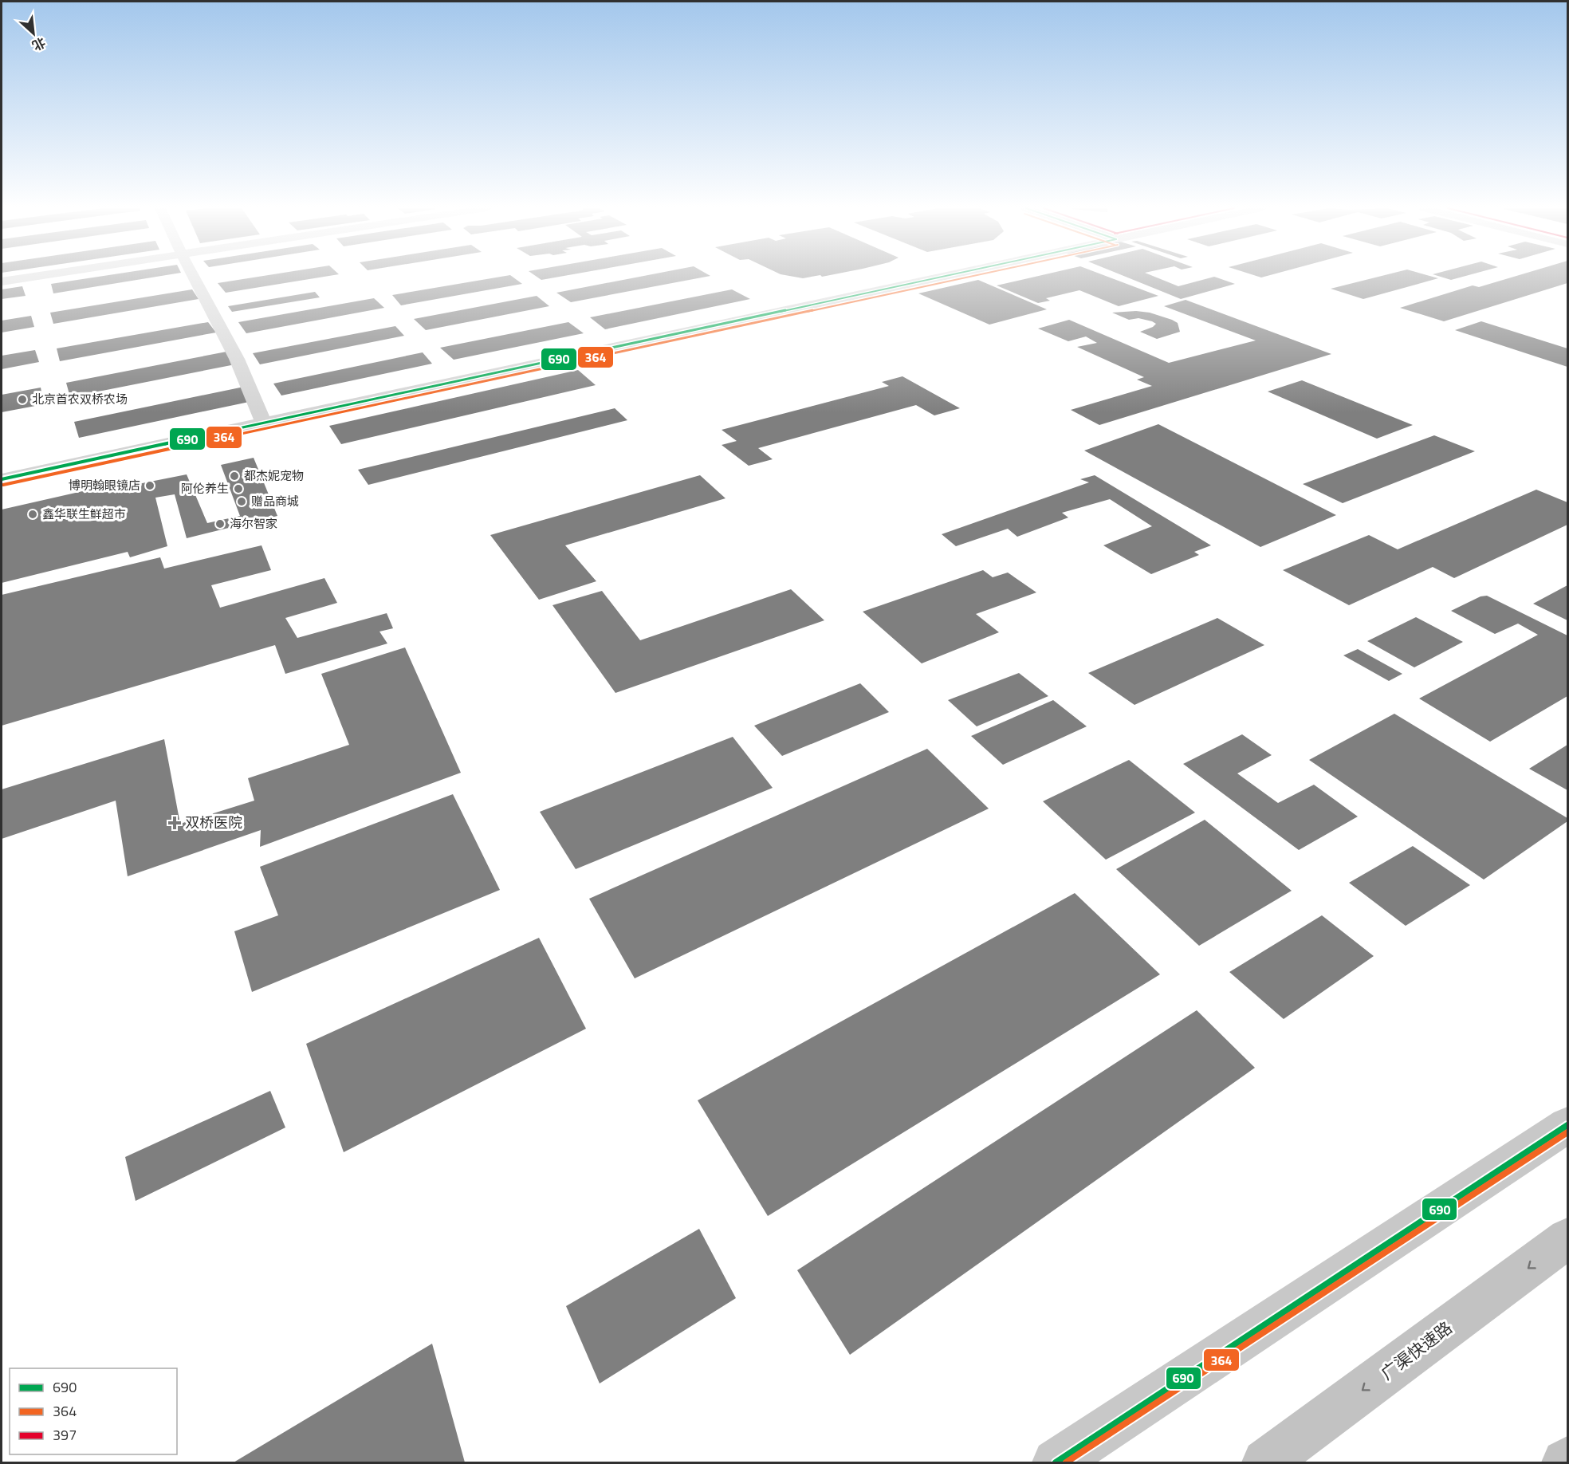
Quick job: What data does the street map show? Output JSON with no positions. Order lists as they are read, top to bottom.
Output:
{
  "streets": {
    "highway": ["广渠快速路"]
  },
  "one_way": ["广渠快速路"],
  "places": {
    "other": [
      "北京首农双桥农场",
      "都杰妮宠物",
      "博明翰眼镜店",
      "阿伦养生",
      "赠品商城",
      "鑫华联生鲜超市",
      "海尔智家"
    ],
    "health": ["双桥医院"]
  },
  "lines": ["transit line 690", "transit line 364"],
  "legend": ["690", "364", "397"],
  "north": "bottom right"
}
